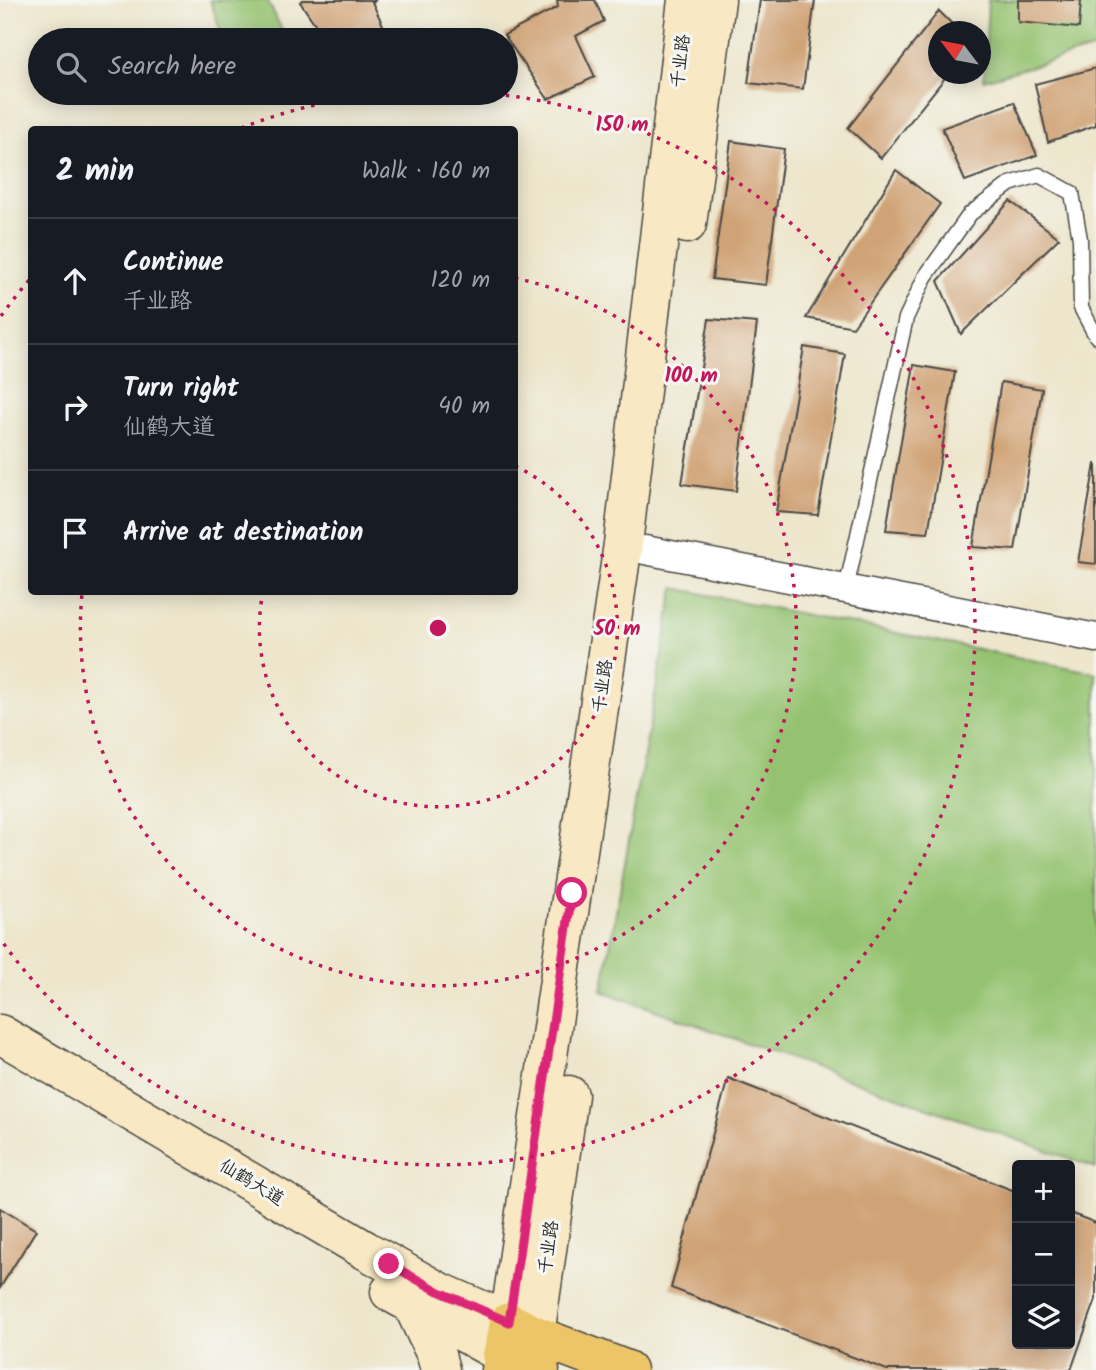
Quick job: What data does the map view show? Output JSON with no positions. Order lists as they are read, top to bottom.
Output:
{
  "streets": {
    "main road": ["千业路", "仙鹤大道"]
  },
  "crossings": [
    ["千业路", "仙鹤大道"]
  ],
  "north": "top left",
  "page": {
    "search": "Search here",
    "heading": ["2 min", "Walk · 160 m"],
    "list": [
      ["Continue", "千业路", "120 m"],
      ["Turn right", "仙鹤大道", "40 m"],
      "Arrive at destination"
    ],
    "map_buttons": ["+", "−"]
  },
  "rings": ["150 m", "100 m", "50 m"]
}
